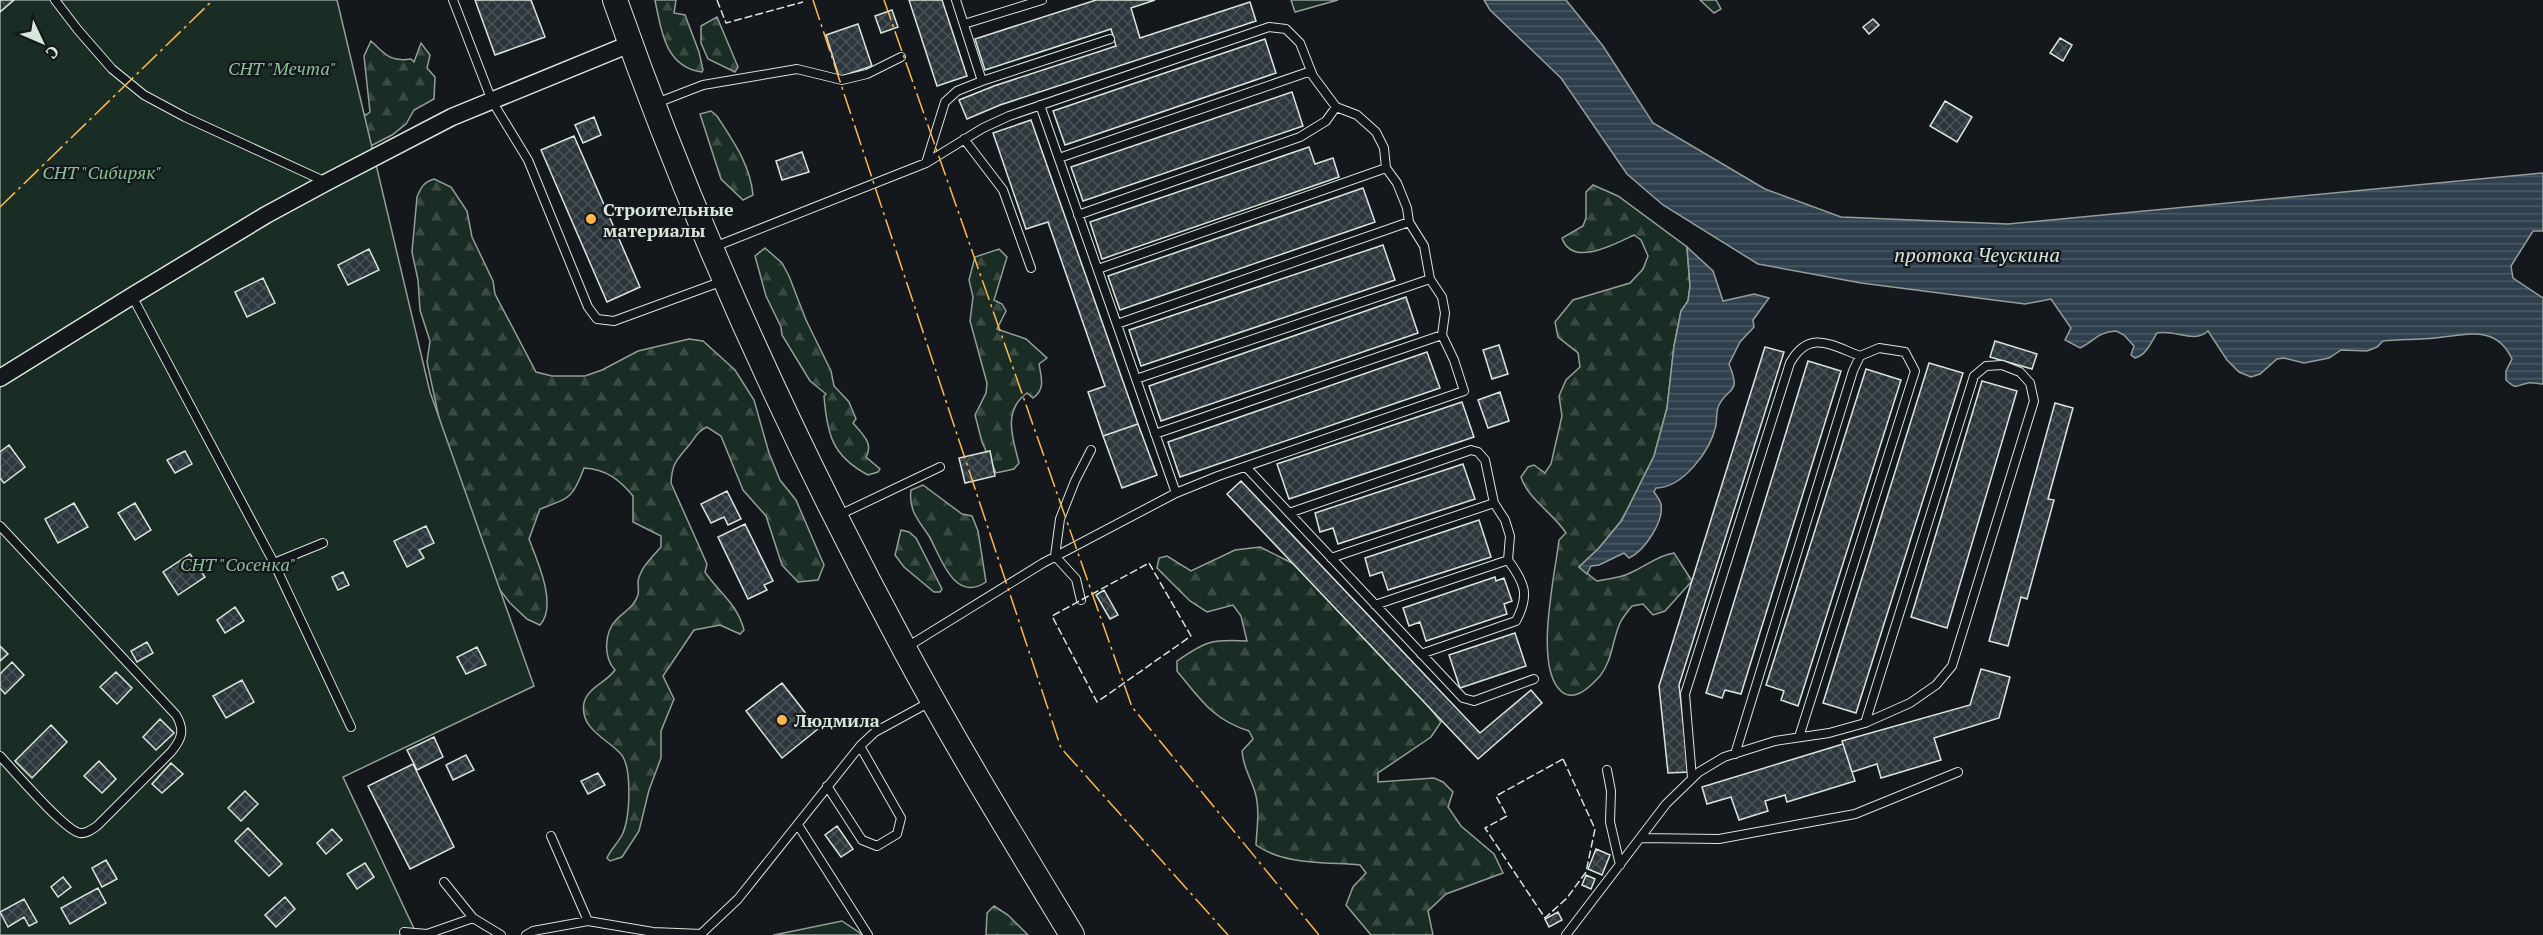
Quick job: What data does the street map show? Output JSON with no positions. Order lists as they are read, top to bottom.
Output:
{
  "water": ["протока Чеускина"],
  "parks": ["СНТ \"Мечта\"", "СНТ \"Сибиряк\"", "СНТ \"Сосенка\""],
  "places": ["Строительные материалы", "Людмила"],
  "north": "bottom right"
}
